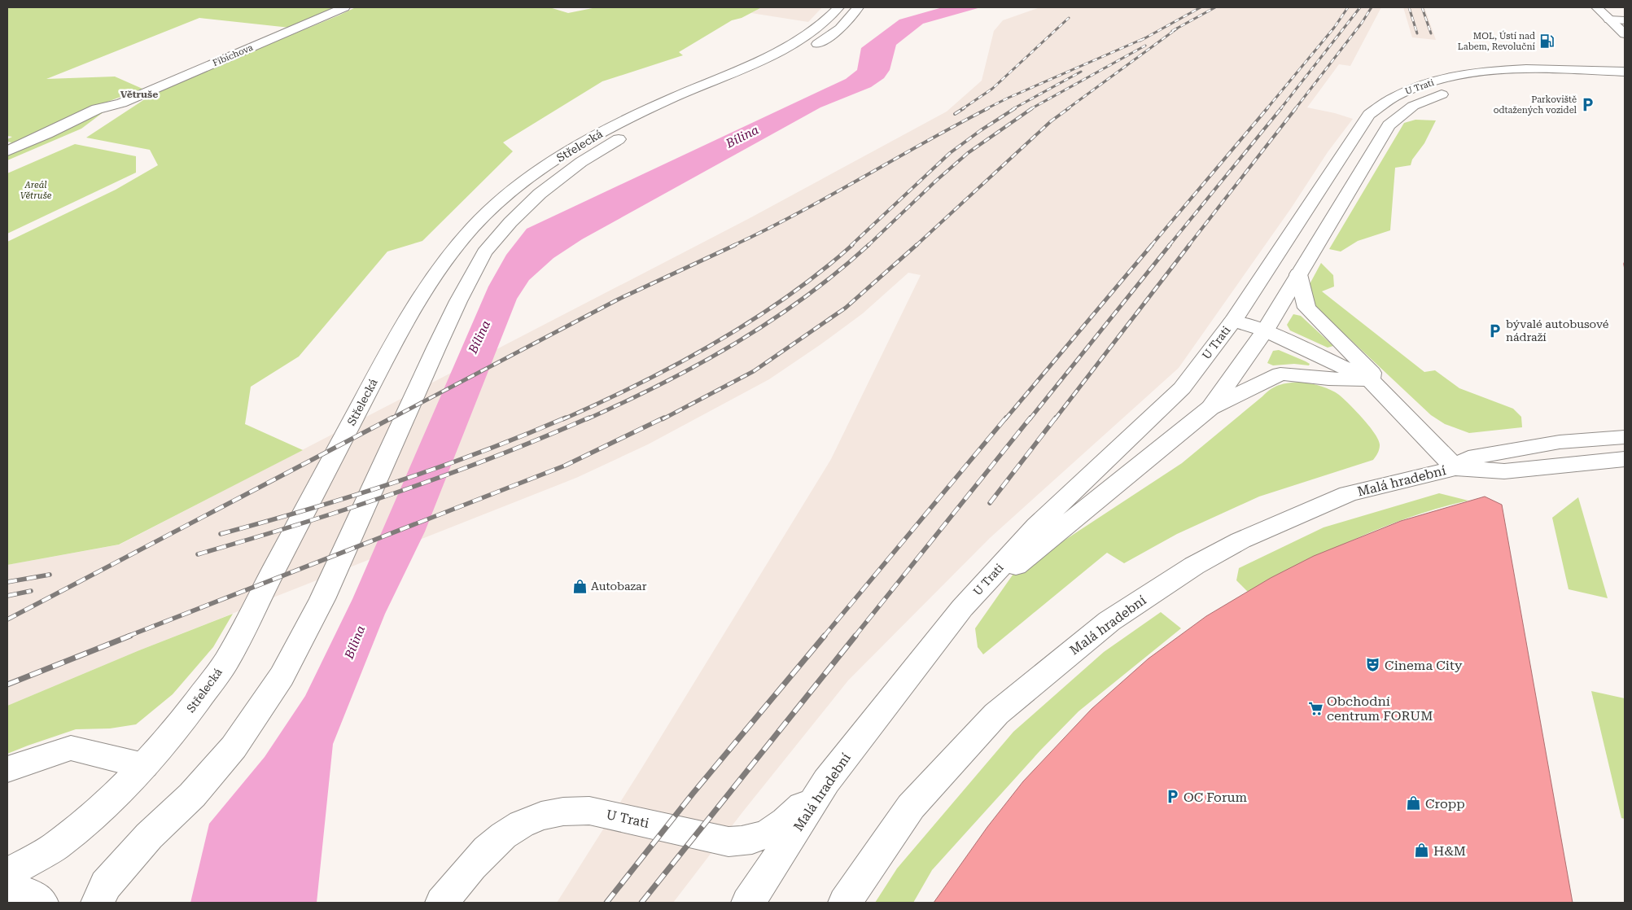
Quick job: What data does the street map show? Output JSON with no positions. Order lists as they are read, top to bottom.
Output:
{
  "streets": {
    "street": [
      "Fibichova",
      "U Trati",
      "Střelecká",
      "Malá hradební"
    ]
  },
  "crossings": [
    ["U Trati", "Malá hradební"]
  ],
  "districts": ["Větruše"],
  "water": ["Bílina"],
  "parks": ["Areál Větruše"],
  "places": {
    "fuel station": ["MOL, Ústí nad Labem, Revoluční"],
    "parking": ["Parkoviště odtažených vozidel", "bývalé autobusové nádraží", "OC Forum"],
    "shop": ["Autobazar", "Cropp", "H&M"],
    "theatre": ["Cinema City"],
    "supermarket": ["Obchodní centrum FORUM"]
  }
}
